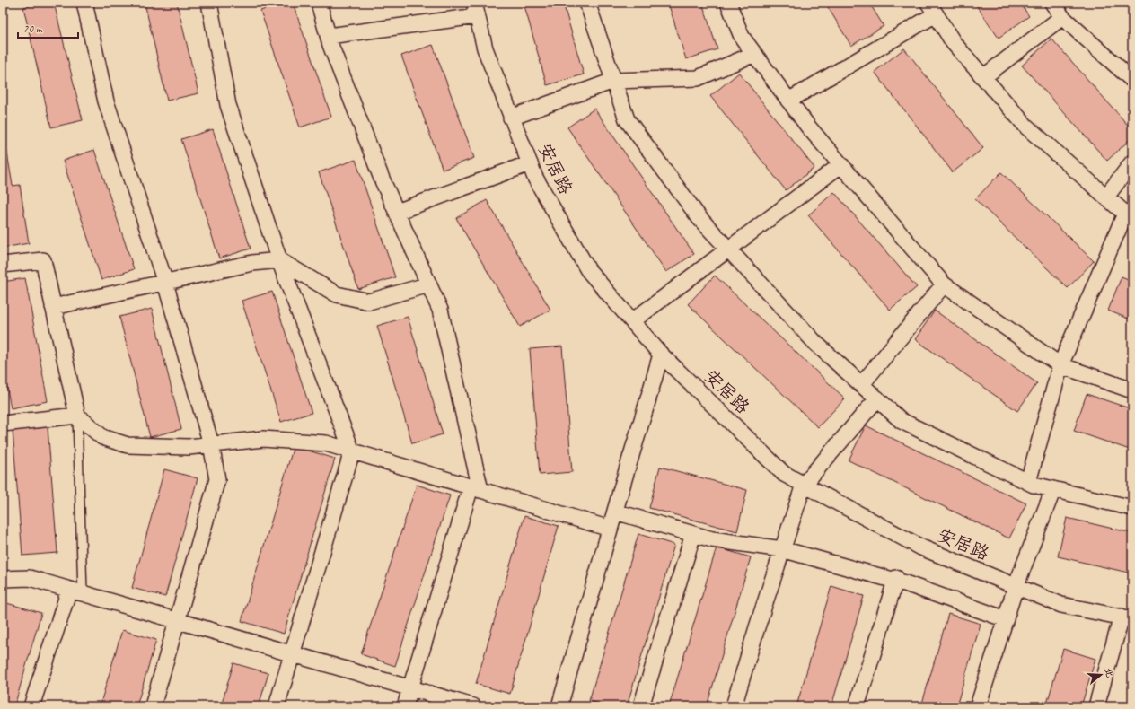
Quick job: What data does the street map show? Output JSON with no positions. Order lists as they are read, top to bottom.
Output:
{
  "streets": {
    "street": ["安居路"]
  },
  "scale_bar": "20 m",
  "north": "right"
}
